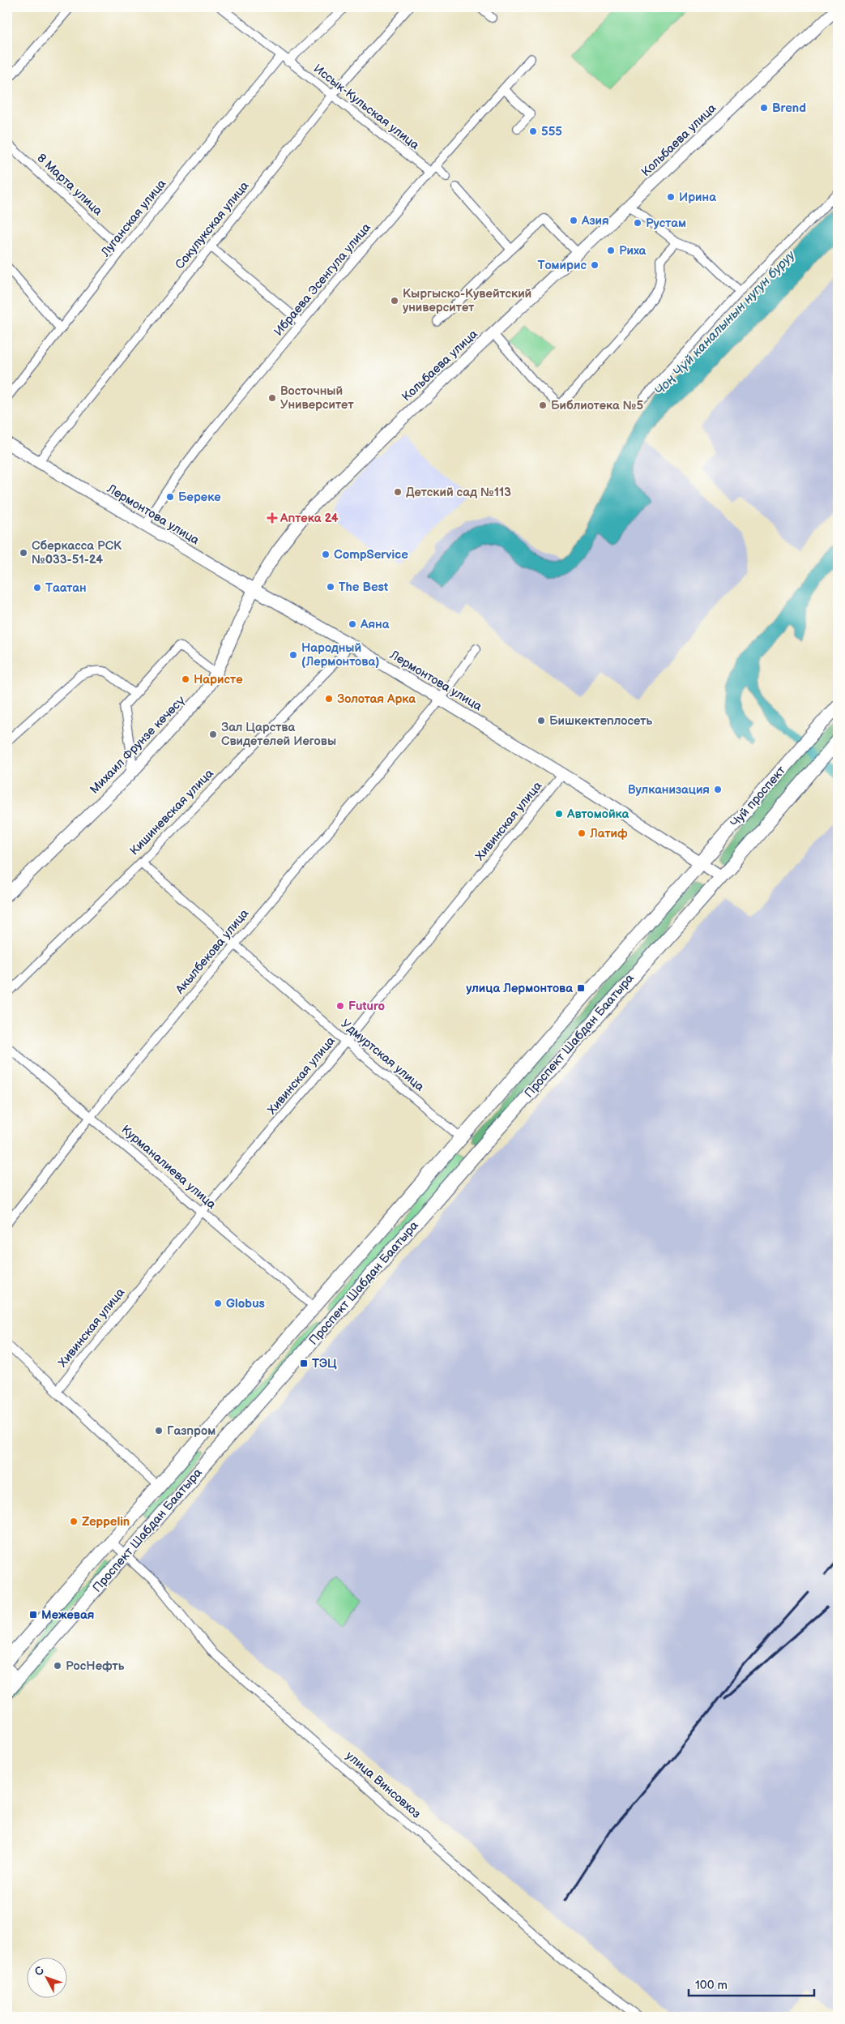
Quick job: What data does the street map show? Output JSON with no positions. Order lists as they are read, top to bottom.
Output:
{
  "streets": {
    "main road": [
      "Кольбаева улица",
      "Лермонтова улица",
      "Михаил Фрунзе көчөсү",
      "Чуй проспект",
      "Проспект Шабдан Баатыра"
    ],
    "street": [
      "Иссык-Кульская улица",
      "8 Марта улица",
      "Луганская улица",
      "Сокулукская улица",
      "Ибраева Эсенгула улица",
      "Кишиневская улица",
      "Хивинская улица",
      "Акылбекова улица",
      "Удмуртская улица",
      "Курманалиева улица",
      "улица Винсовхоз"
    ]
  },
  "crossings": [
    ["Иссык-Кульская улица", "Луганская улица"],
    ["Иссык-Кульская улица", "Сокулукская улица"],
    ["Иссык-Кульская улица", "Ибраева Эсенгула улица"],
    ["Кольбаева улица", "Лермонтова улица"],
    ["Кольбаева улица", "Михаил Фрунзе көчөсү"],
    ["8 Марта улица", "Луганская улица"],
    ["Сокулукская улица", "Лермонтова улица"],
    ["Ибраева Эсенгула улица", "Лермонтова улица"],
    ["Лермонтова улица", "Михаил Фрунзе көчөсү"],
    ["Лермонтова улица", "Чуй проспект"],
    ["Лермонтова улица", "Кишиневская улица"],
    ["Лермонтова улица", "Хивинская улица"],
    ["Лермонтова улица", "Акылбекова улица"],
    ["Лермонтова улица", "Проспект Шабдан Баатыра"],
    ["Чуй проспект", "Проспект Шабдан Баатыра"],
    ["Кишиневская улица", "Удмуртская улица"],
    ["Хивинская улица", "Удмуртская улица"],
    ["Хивинская улица", "Курманалиева улица"],
    ["Акылбекова улица", "Удмуртская улица"],
    ["Акылбекова улица", "Курманалиева улица"],
    ["Проспект Шабдан Баатыра", "Удмуртская улица"],
    ["Проспект Шабдан Баатыра", "Курманалиева улица"],
    ["Проспект Шабдан Баатыра", "улица Винсовхоз"]
  ],
  "water": ["Чоң Чүй каналынын нугун буруу"],
  "places": {
    "other": [
      "Brend",
      "555",
      "Ирина",
      "Азия",
      "Рустам",
      "Риха",
      "Томирис",
      "Кыргыско-Кувейтский университет",
      "Восточный Университет",
      "Библиотека №5",
      "Детский сад №113",
      "Береке",
      "Сберкасса РСК №033-51-24",
      "CompService",
      "The Best",
      "Таатан",
      "Аяна",
      "Народный (Лермонтова)",
      "Наристе",
      "Золотая Арка",
      "Бишкектеплосеть",
      "Зал Царства Свидетелей Иеговы",
      "Вулканизация",
      "Автомойка",
      "Латиф",
      "Futuro",
      "Globus",
      "Газпром",
      "Zeppelin",
      "РосНефть"
    ],
    "health": ["Аптека 24"],
    "transit": ["улица Лермонтова", "ТЭЦ", "Межевая"]
  },
  "scale_bar": "100 m",
  "north": "top left"
}
